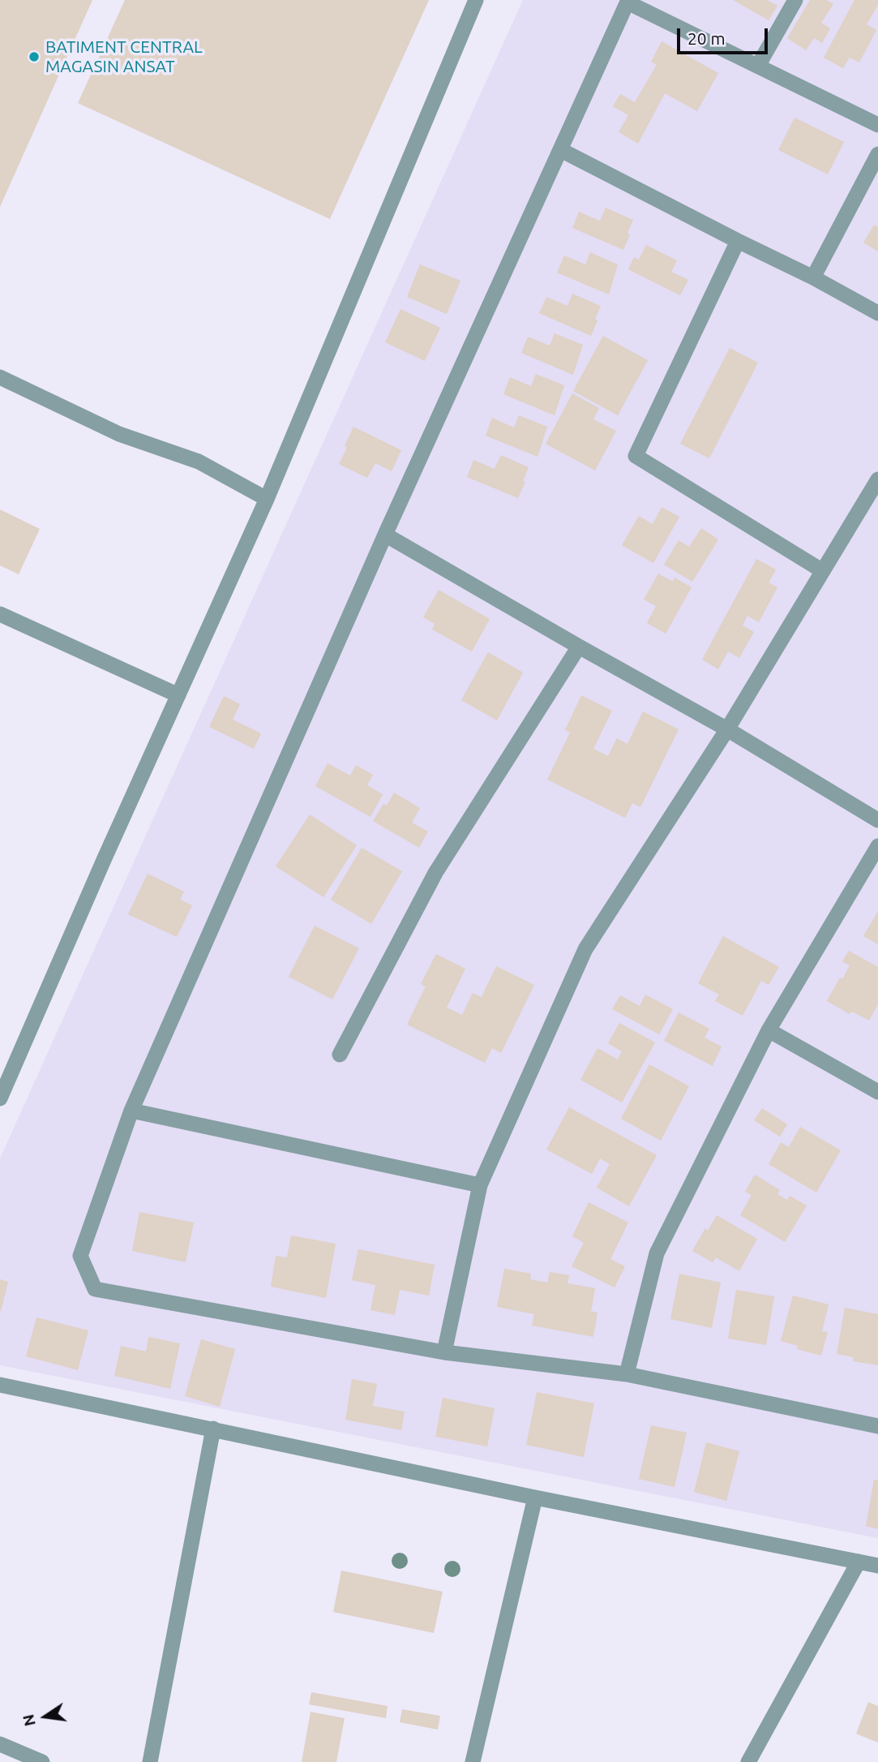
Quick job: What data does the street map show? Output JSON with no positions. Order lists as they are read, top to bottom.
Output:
{
  "places": ["BATIMENT CENTRAL MAGASIN ANSAT"],
  "scale_bar": "20 m",
  "north": "left"
}
